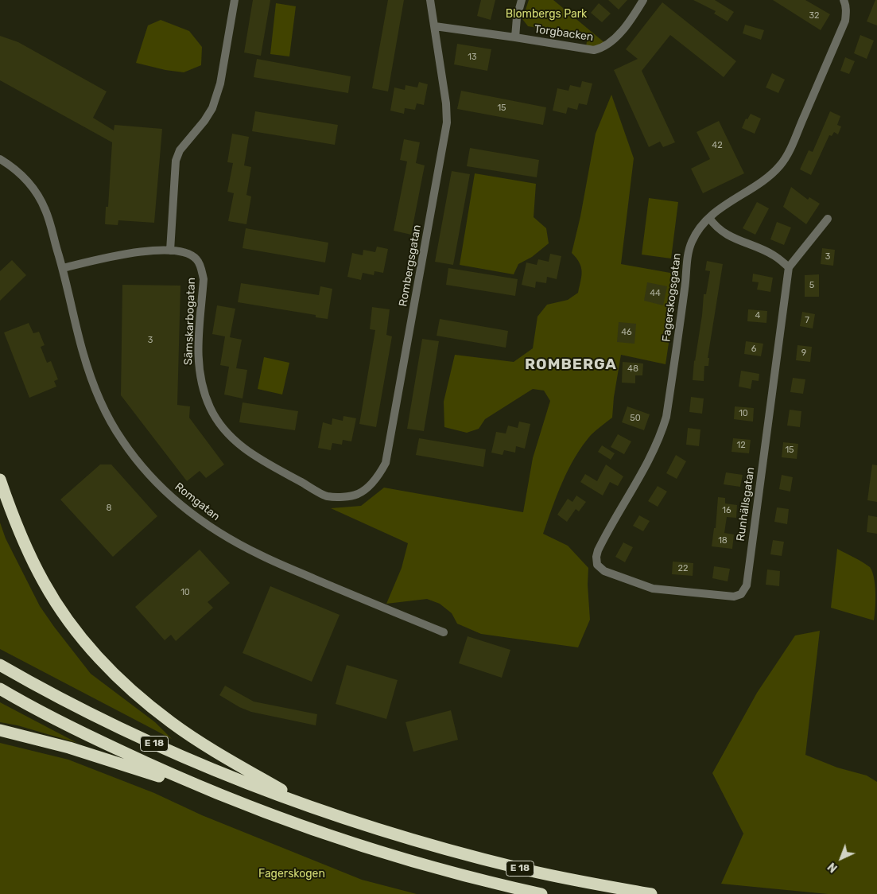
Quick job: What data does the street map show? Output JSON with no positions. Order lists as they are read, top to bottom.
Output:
{
  "streets": {
    "highway": ["E 18"],
    "street": [
      "Torgbacken",
      "Rombergsgatan",
      "Fagerskogsgatan",
      "Sämskarbogatan",
      "Romgatan",
      "Runhällsgatan"
    ]
  },
  "crossings": [
    ["Torgbacken", "Rombergsgatan"],
    ["Rombergsgatan", "Sämskarbogatan"],
    ["Fagerskogsgatan", "Runhällsgatan"]
  ],
  "districts": ["ROMBERGA"],
  "parks": ["Blombergs Park", "Fagerskogen"],
  "house_numbers": [
    "32",
    "13",
    "15",
    "42",
    "3",
    "5",
    "44",
    "4",
    "7",
    "46",
    "3",
    "6",
    "9",
    "48",
    "10",
    "50",
    "12",
    "15",
    "8",
    "16",
    "18",
    "22",
    "10"
  ],
  "north": "bottom left"
}
